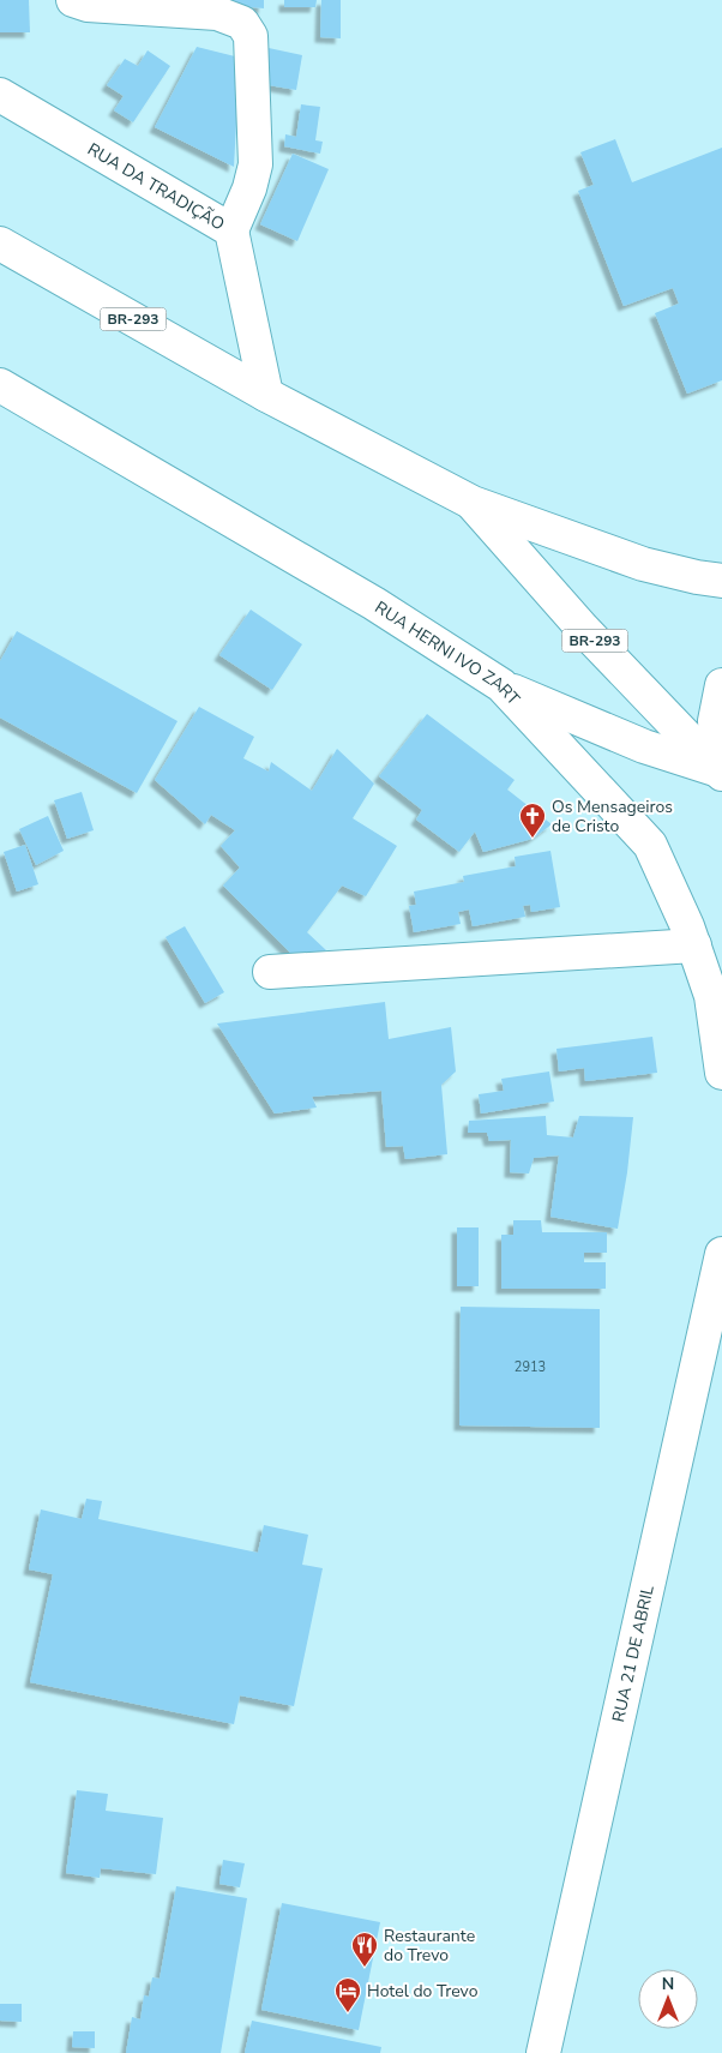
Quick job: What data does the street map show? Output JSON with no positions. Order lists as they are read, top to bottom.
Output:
{
  "streets": {
    "main road": [
      "RUA DA TRADIÇÃO",
      "BR-293",
      "RUA HERNI IVO ZART",
      "RUA 21 DE ABRIL"
    ]
  },
  "crossings": [
    ["RUA DA TRADIÇÃO", "BR-293"]
  ],
  "places": {
    "church": ["Os Mensageiros de Cristo"],
    "restaurant": ["Restaurante do Trevo"],
    "hotel": ["Hotel do Trevo"]
  },
  "house_numbers": ["2913"],
  "north": "top"
}
